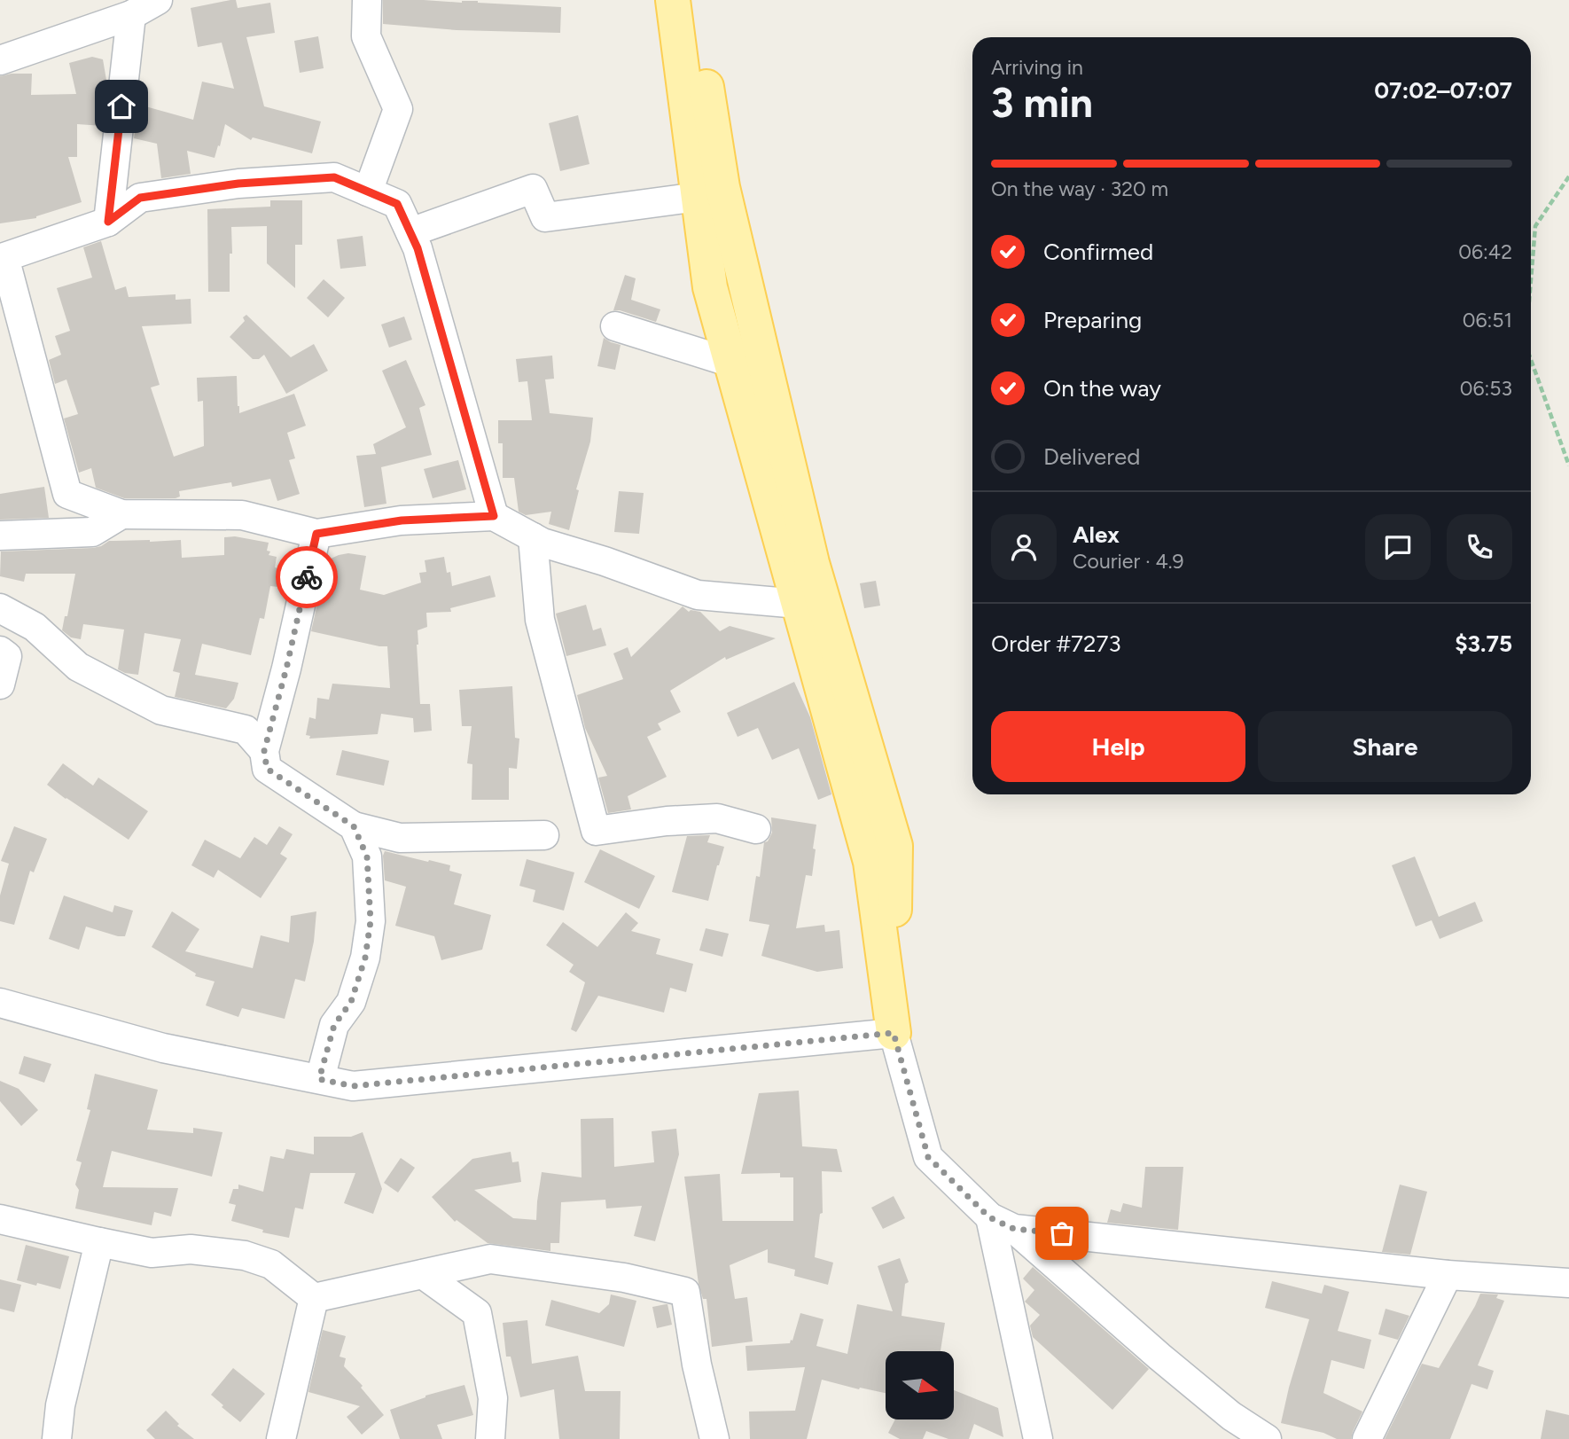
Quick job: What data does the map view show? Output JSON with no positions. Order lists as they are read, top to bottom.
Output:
{
  "north": "right",
  "page": {
    "heading": ["3 min", "Arriving in", "07:02–07:07"],
    "panel": [
      "Alex",
      "Courier · 4.9",
      "Order #7273",
      "$3.75"
    ],
    "bar": "On the way · 320 m",
    "list": [
      ["Confirmed", "06:42"],
      ["Preparing", "06:51"],
      ["On the way", "06:53"],
      "Delivered"
    ],
    "buttons": ["Help", "Share"]
  }
}
